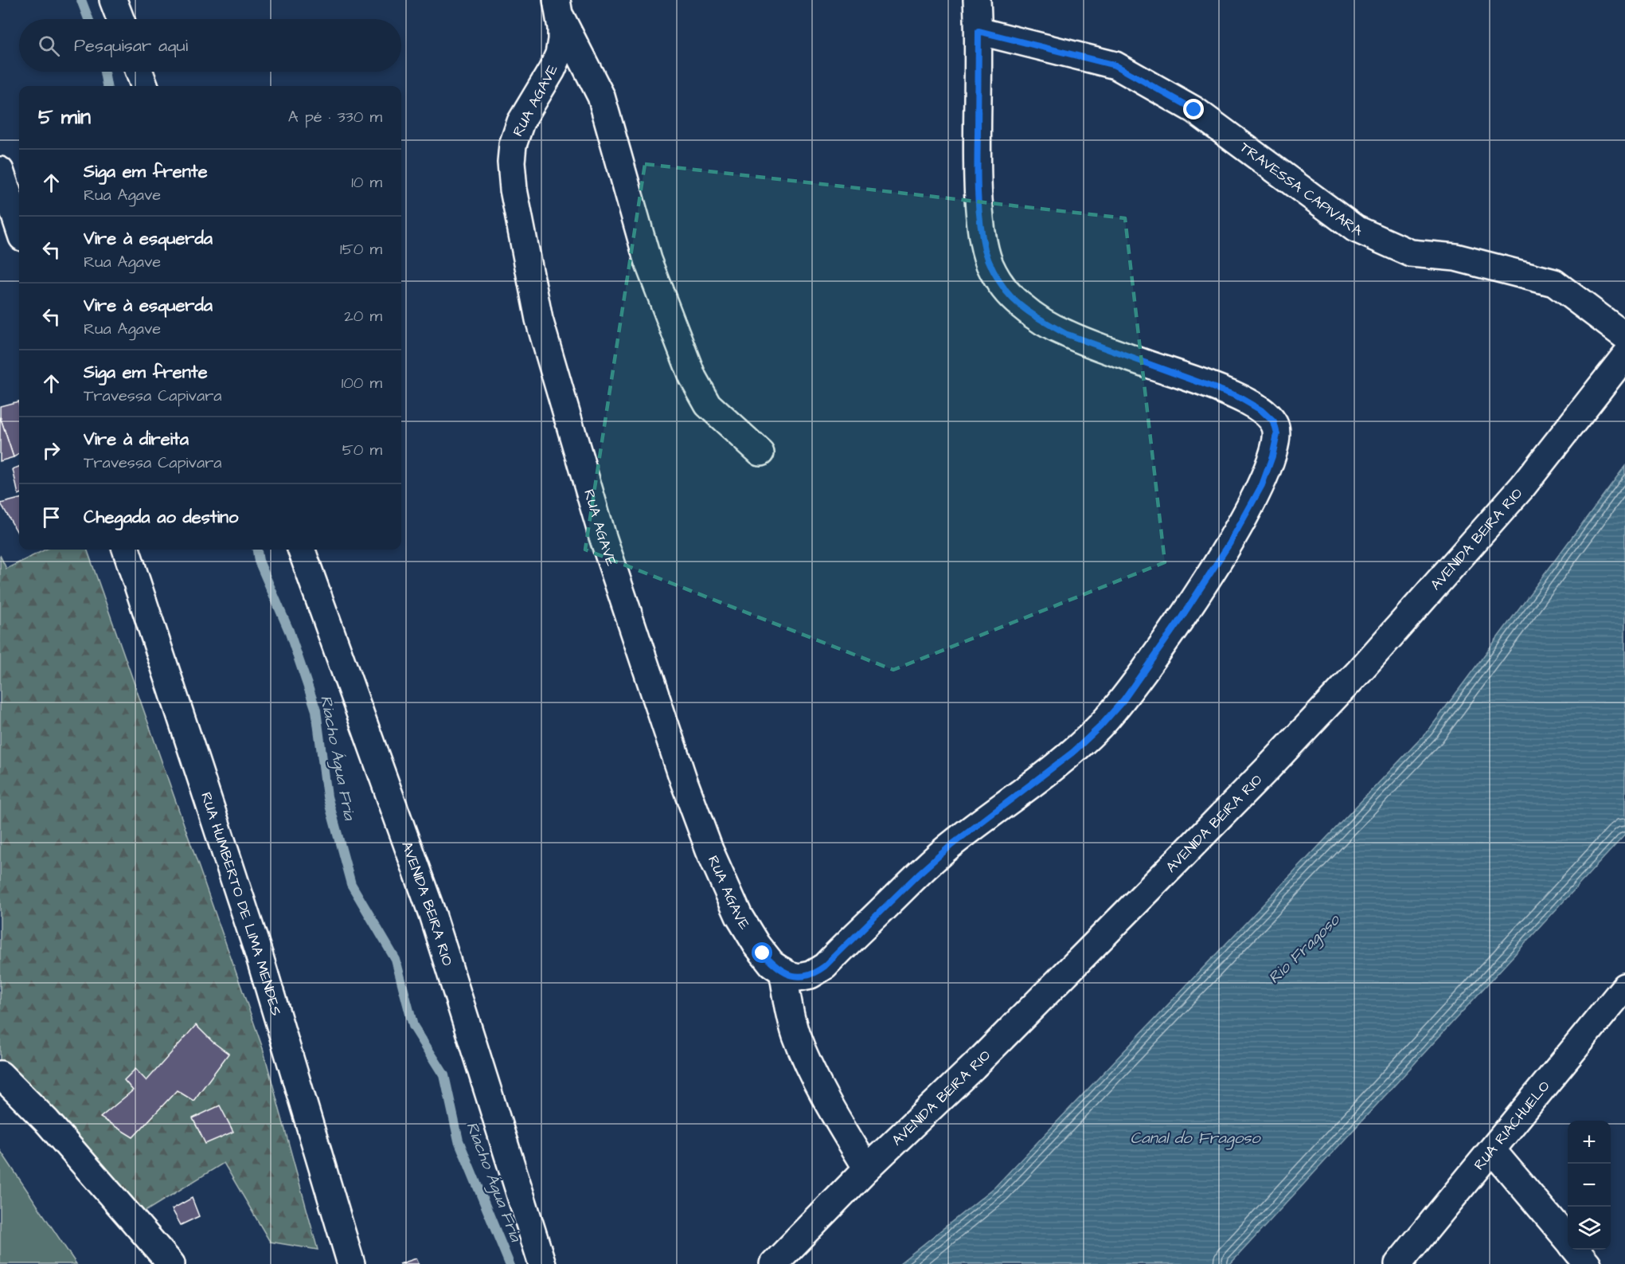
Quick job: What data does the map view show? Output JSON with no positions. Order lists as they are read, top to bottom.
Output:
{
  "streets": {
    "street": [
      "RUA AGAVE",
      "TRAVESSA CAPIVARA",
      "AVENIDA BEIRA RIO",
      "RUA HUMBERTO DE LIMA MENDES",
      "RUA RIACHUELO"
    ]
  },
  "crossings": [
    ["RUA AGAVE", "TRAVESSA CAPIVARA"]
  ],
  "water": ["Riacho Água Fria", "Rio Fragoso", "Canal do Fragoso"],
  "page": {
    "search": "Pesquisar aqui",
    "heading": ["5 min", "A pé · 330 m"],
    "list": [
      ["Siga em frente", "Rua Agave", "10 m"],
      ["Vire à esquerda", "Rua Agave", "150 m"],
      ["Vire à esquerda", "Rua Agave", "20 m"],
      ["Siga em frente", "Travessa Capivara", "100 m"],
      ["Vire à direita", "Travessa Capivara", "50 m"],
      "Chegada ao destino"
    ],
    "map_buttons": ["+", "−"]
  }
}
